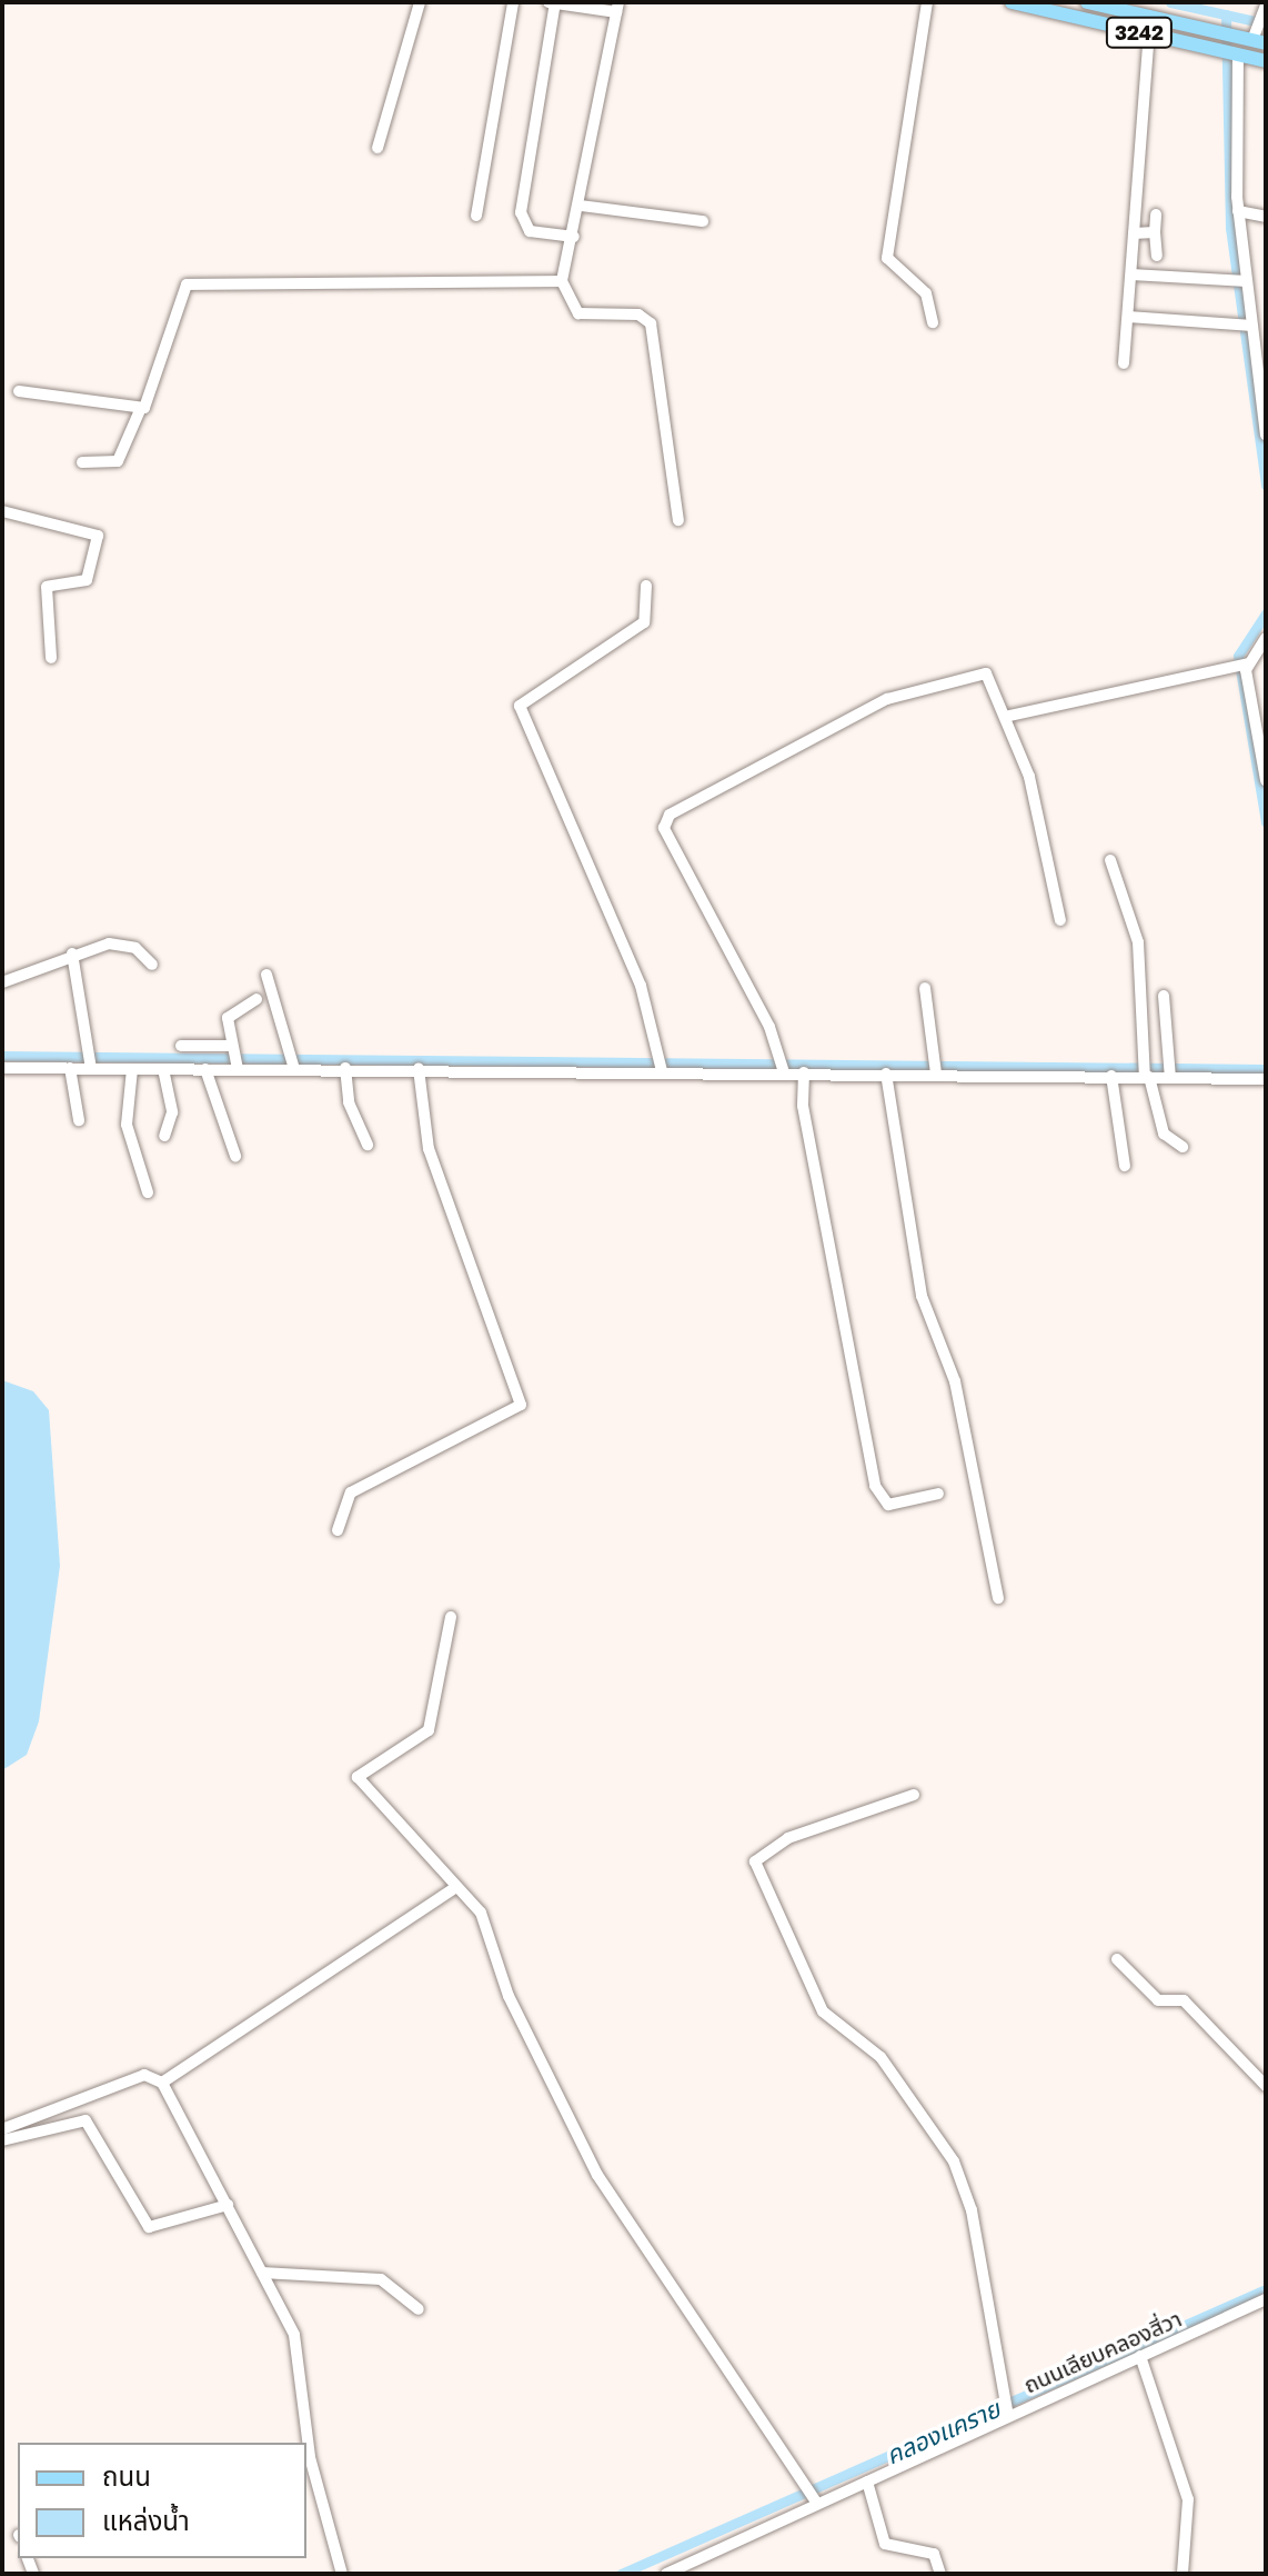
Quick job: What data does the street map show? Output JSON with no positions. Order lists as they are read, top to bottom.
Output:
{
  "streets": {
    "main road": ["3242"],
    "street": ["ถนนเลียบคลองสี่วา"]
  },
  "water": ["คลองเเคราย"],
  "legend": ["ถนน", "แหล่งน้ำ"]
}
